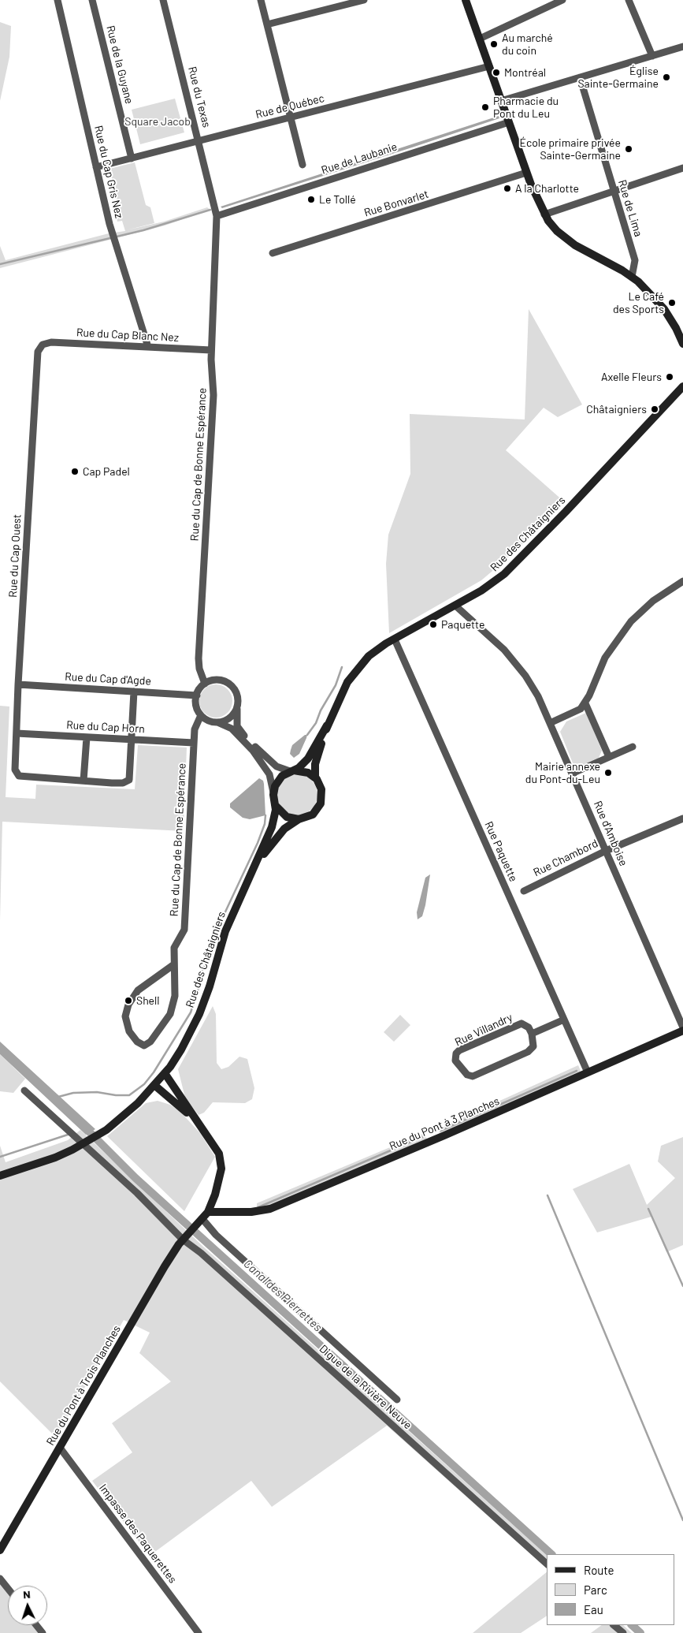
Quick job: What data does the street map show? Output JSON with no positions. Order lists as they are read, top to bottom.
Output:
{
  "streets": {
    "street": [
      "Rue de la Guyane",
      "Rue du Texas",
      "Rue de Québec",
      "Rue de Laubanie",
      "Rue du Cap Gris Nez",
      "Rue Bonvarlet",
      "Rue de Lima",
      "Rue du Cap Blanc Nez",
      "Rue du Cap de Bonne Espérance",
      "Rue des Châtaigniers",
      "Rue du Cap Ouest",
      "Rue du Cap d'Agde",
      "Rue du Cap Horn",
      "Rue d'Amboise",
      "Rue Paquette",
      "Rue Chambord",
      "Rue Villandry",
      "Rue du Pont à 3 Planches",
      "Rue du Pont à Trois Planches",
      "Digue de la Rivière Neuve",
      "Impasse des Paquerettes"
    ]
  },
  "crossings": [
    ["Rue de la Guyane", "Rue de Québec"],
    ["Rue du Texas", "Rue de Québec"],
    ["Rue du Texas", "Rue du Cap de Bonne Espérance"],
    ["Rue de Québec", "Rue du Cap Gris Nez"],
    ["Rue de Laubanie", "Rue du Cap de Bonne Espérance"],
    ["Rue du Cap Gris Nez", "Rue du Cap Blanc Nez"],
    ["Rue du Cap Blanc Nez", "Rue du Cap de Bonne Espérance"],
    ["Rue du Cap Blanc Nez", "Rue du Cap Ouest"],
    ["Rue du Cap de Bonne Espérance", "Rue du Cap d'Agde"],
    ["Rue du Cap de Bonne Espérance", "Rue du Cap Horn"],
    ["Rue des Châtaigniers", "Rue d'Amboise"],
    ["Rue des Châtaigniers", "Rue Paquette"],
    ["Rue des Châtaigniers", "Digue de la Rivière Neuve"],
    ["Rue du Cap Ouest", "Rue du Cap d'Agde"],
    ["Rue du Cap Ouest", "Rue du Cap Horn"],
    ["Rue d'Amboise", "Rue Chambord"],
    ["Rue d'Amboise", "Rue du Pont à 3 Planches"],
    ["Rue Paquette", "Rue du Pont à 3 Planches"],
    ["Rue du Pont à Trois Planches", "Digue de la Rivière Neuve"],
    ["Rue du Pont à Trois Planches", "Impasse des Paquerettes"]
  ],
  "water": ["Canal des Pierrettes"],
  "parks": ["Square Jacob"],
  "places": [
    "Au marché du coin",
    "Montréal",
    "Église Sainte-Germaine",
    "Pharmacie du Pont du Leu",
    "École primaire privée Sainte-Germaine",
    "A la Charlotte",
    "Le Tollé",
    "Le Café des Sports",
    "Axelle Fleurs",
    "Châtaigniers",
    "Cap Padel",
    "Paquette",
    "Mairie annexe du Pont-du-Leu",
    "Shell"
  ],
  "legend": ["Route", "Parc", "Eau"],
  "north": "top"
}
